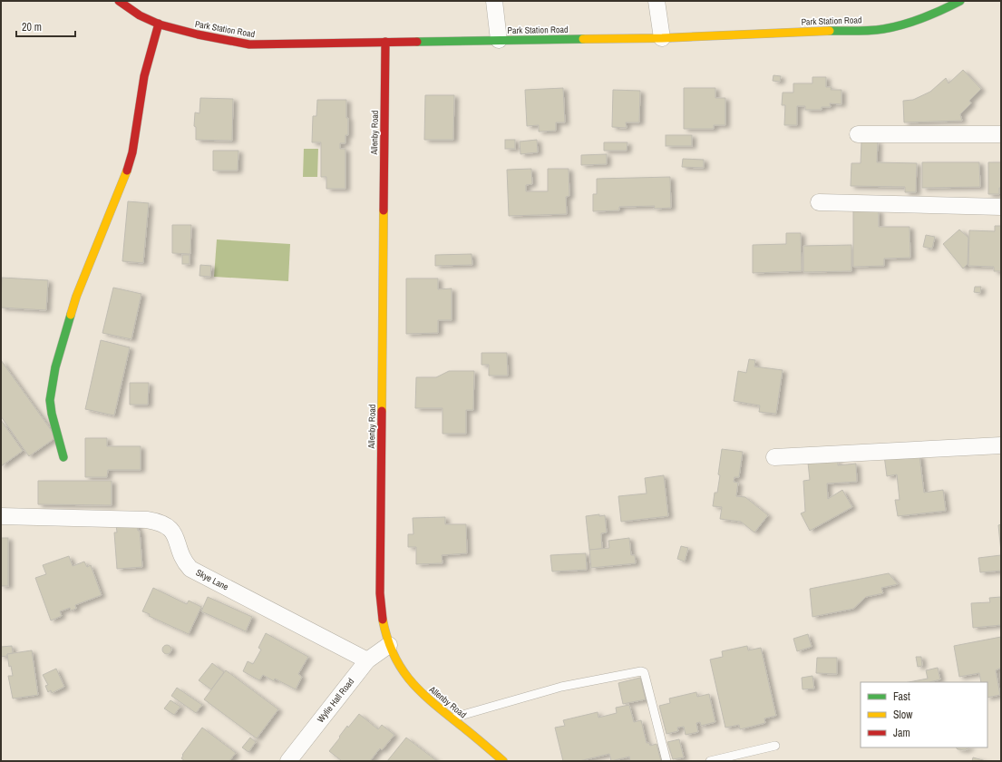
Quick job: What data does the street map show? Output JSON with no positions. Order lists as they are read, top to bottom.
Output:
{
  "streets": {
    "street": [
      "Park Station Road",
      "Allenby Road",
      "Skye Lane",
      "Wylie Hall Road"
    ]
  },
  "crossings": [
    ["Park Station Road", "Allenby Road"],
    ["Allenby Road", "Wylie Hall Road"],
    ["Skye Lane", "Wylie Hall Road"]
  ],
  "legend": ["Fast", "Slow", "Jam"],
  "scale_bar": "20 m"
}
